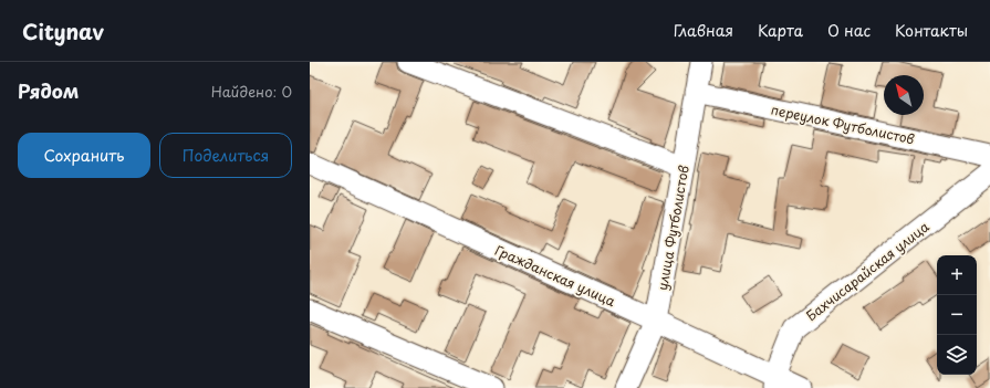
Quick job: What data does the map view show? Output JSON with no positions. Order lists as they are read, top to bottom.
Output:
{
  "streets": {
    "street": [
      "переулок Футболистов",
      "улица Футболистов",
      "Бахчисарайская улица",
      "Гражданская улица"
    ]
  },
  "crossings": [
    ["переулок Футболистов", "улица Футболистов"],
    ["улица Футболистов", "Гражданская улица"],
    ["Бахчисарайская улица", "Гражданская улица"]
  ],
  "north": "top left",
  "page": {
    "header": "Citynav",
    "nav": [
      "Главная",
      "Карта",
      "О нас",
      "Контакты"
    ],
    "heading": ["Рядом", "Найдено: 0"],
    "buttons": ["Сохранить", "Поделиться"],
    "map_buttons": ["+", "−"]
  }
}
